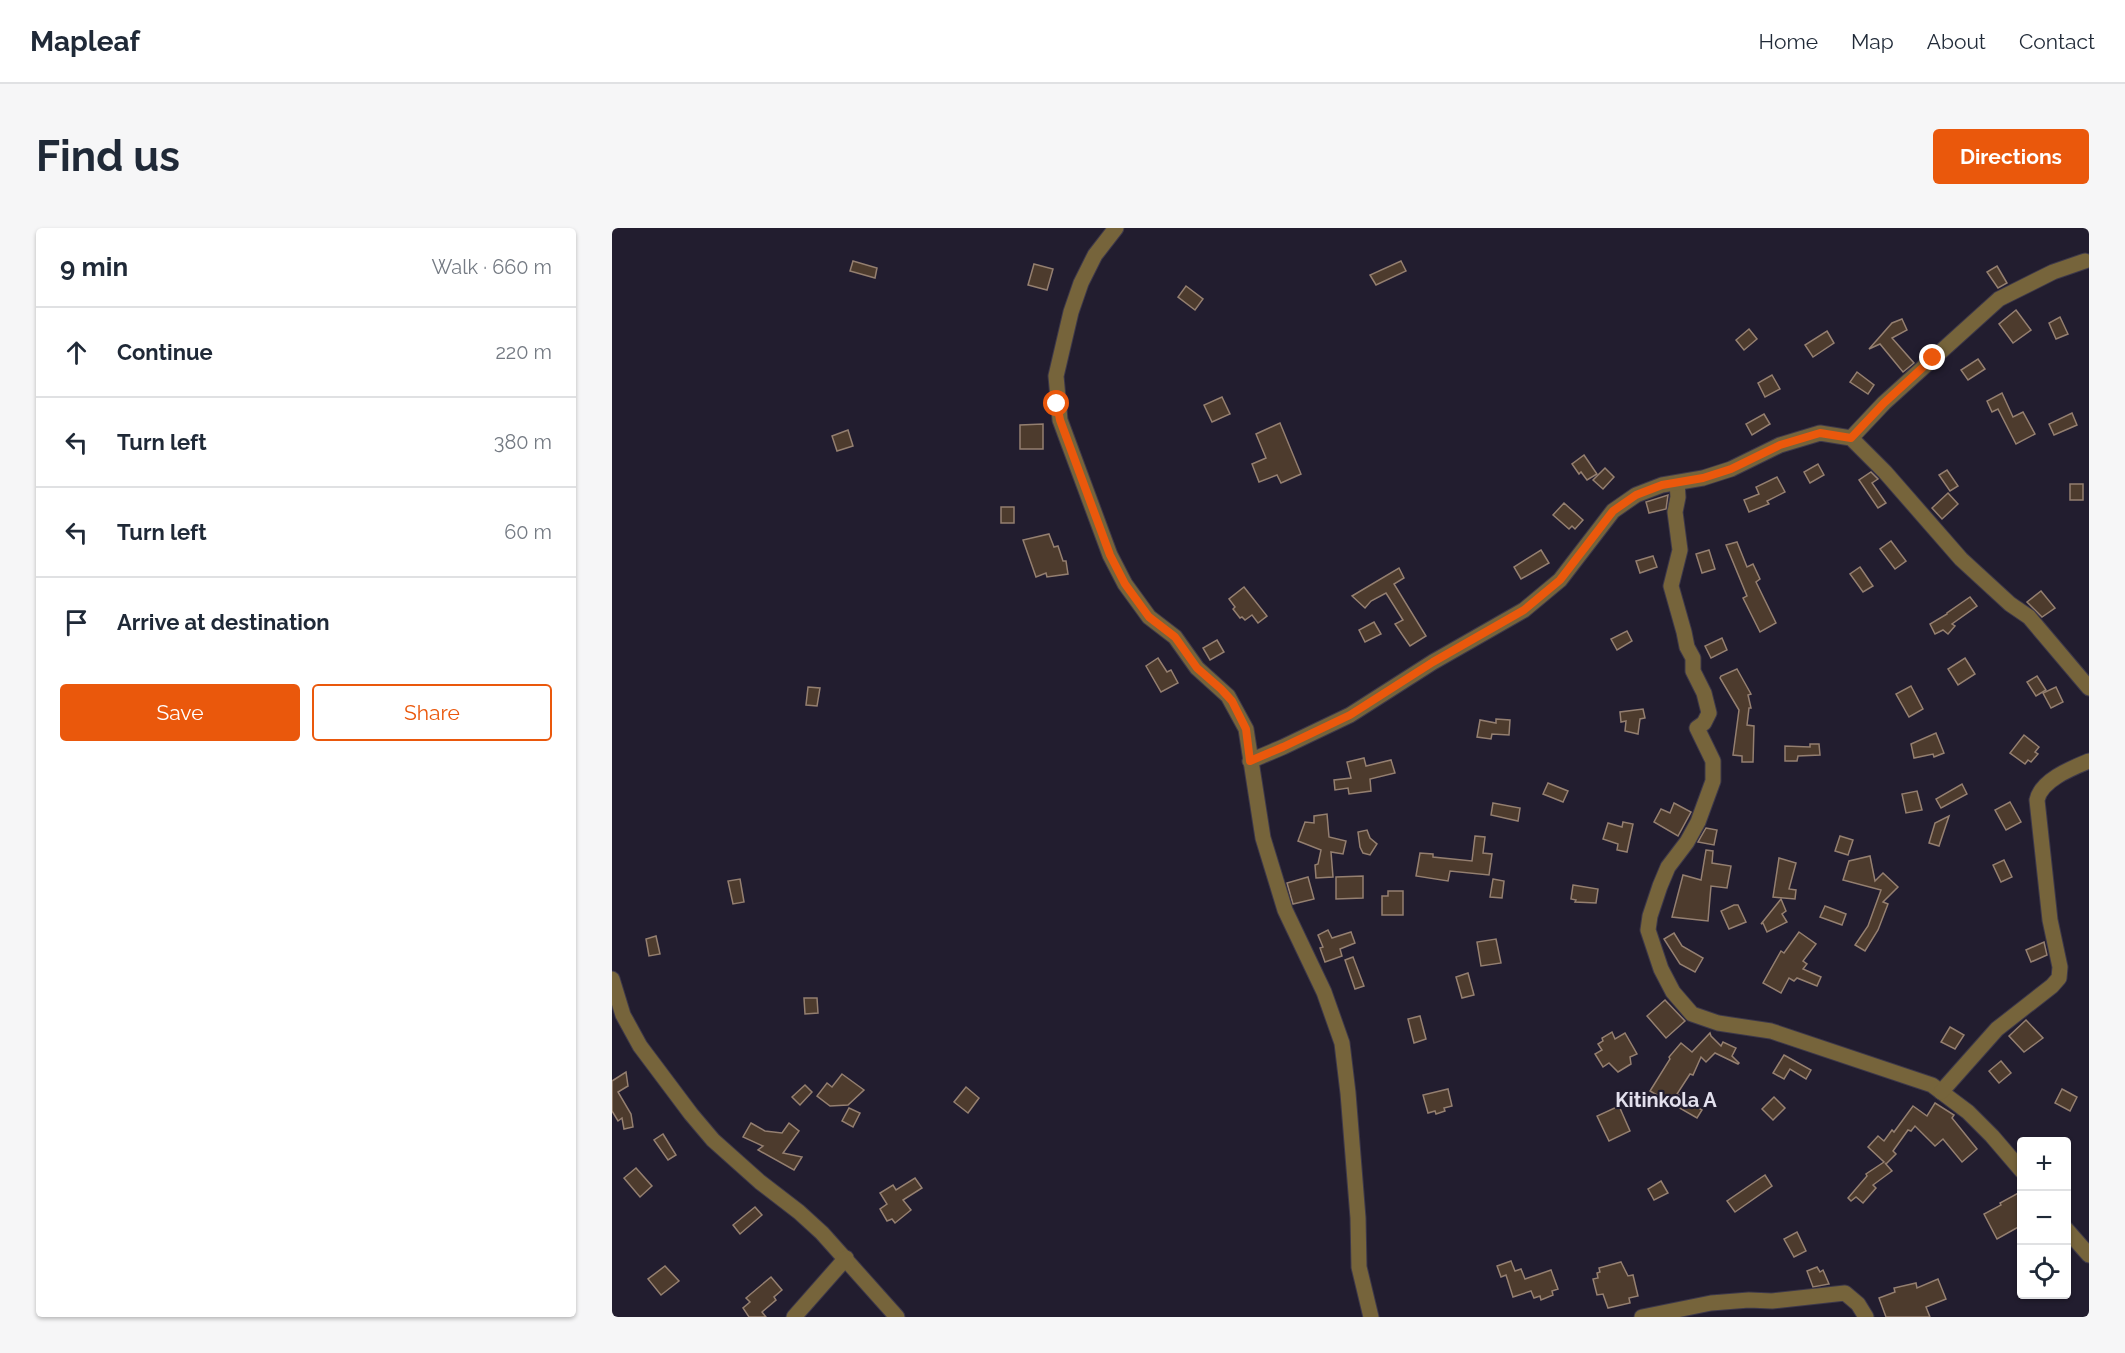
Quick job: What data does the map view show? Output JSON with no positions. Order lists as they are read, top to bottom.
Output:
{
  "districts": ["Kitinkola A"],
  "page": {
    "header": "Mapleaf",
    "nav": [
      "Home",
      "Map",
      "About",
      "Contact"
    ],
    "buttons": [
      "Directions",
      ["Save", "Share"]
    ],
    "title": "Find us",
    "heading": ["9 min", "Walk · 660 m"],
    "list": [
      ["Continue", "220 m"],
      ["Turn left", "380 m"],
      ["Turn left", "60 m"],
      "Arrive at destination"
    ],
    "map_buttons": ["+", "−"]
  }
}
